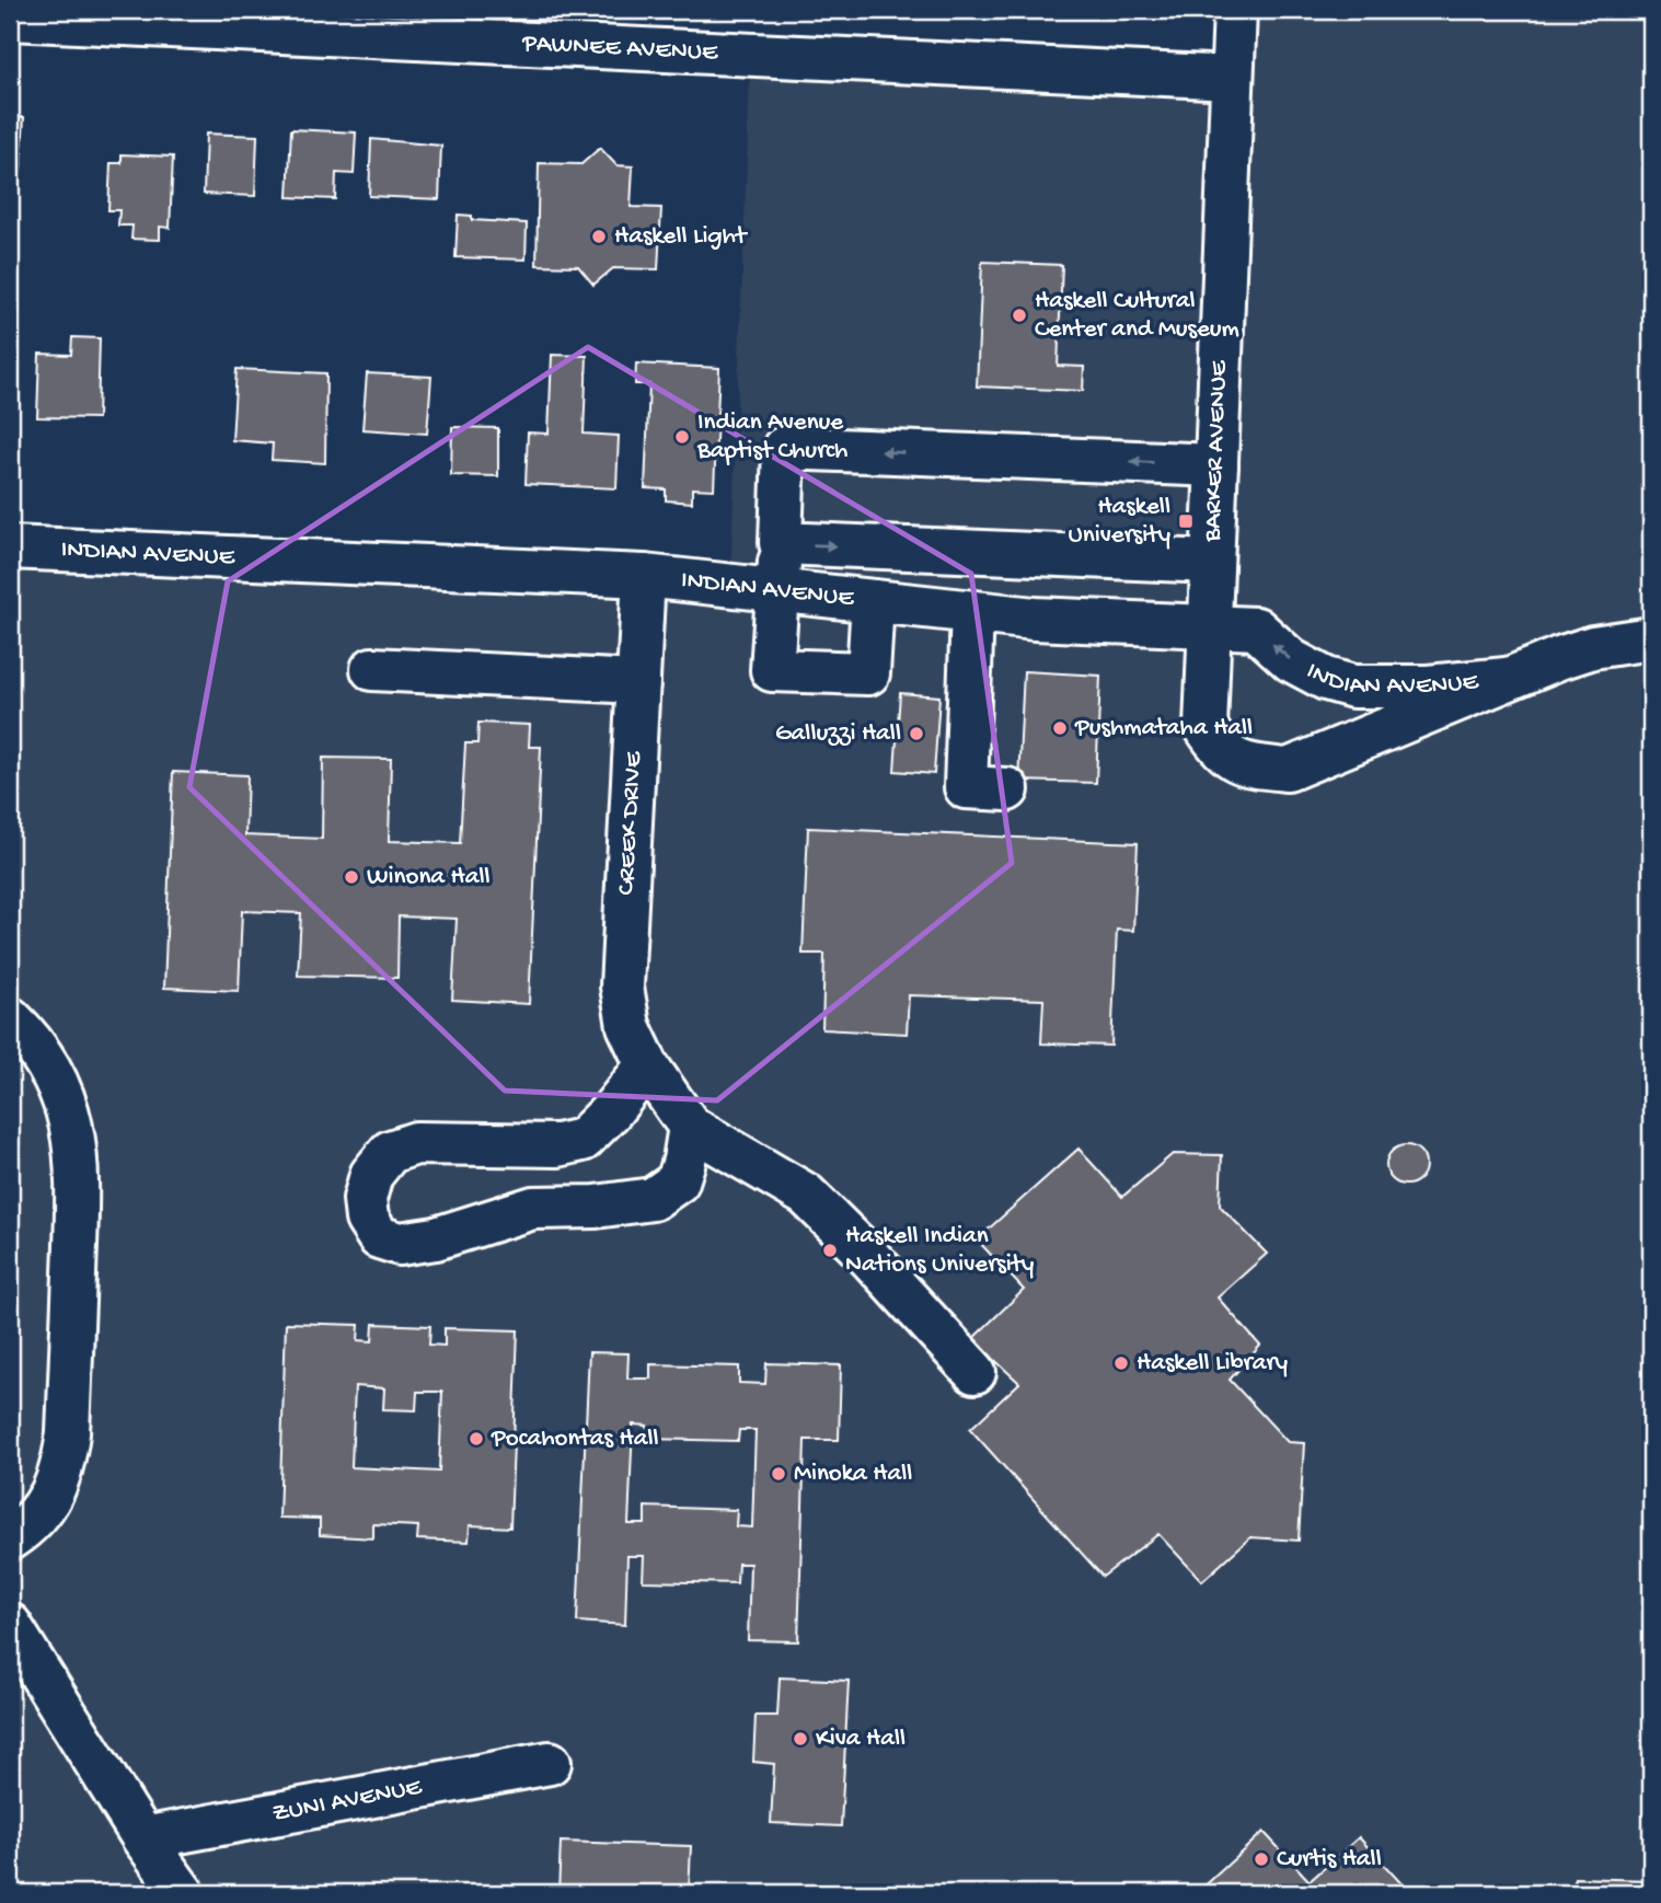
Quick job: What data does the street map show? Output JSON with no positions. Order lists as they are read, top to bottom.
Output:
{
  "streets": {
    "street": [
      "PAWNEE AVENUE",
      "BARKER AVENUE",
      "INDIAN AVENUE",
      "CREEK DRIVE",
      "ZUNI AVENUE"
    ]
  },
  "crossings": [
    ["PAWNEE AVENUE", "BARKER AVENUE"],
    ["BARKER AVENUE", "INDIAN AVENUE"],
    ["INDIAN AVENUE", "CREEK DRIVE"]
  ],
  "places": {
    "other": [
      "Haskell Light",
      "Haskell Cultural Center and Museum",
      "Indian Avenue Baptist Church",
      "Pushmataha Hall",
      "Galluzzi Hall",
      "Winona Hall",
      "Haskell Indian Nations University",
      "Haskell Library",
      "Pocahontas Hall",
      "Minoka Hall",
      "Kiva Hall",
      "Curtis Hall"
    ],
    "transit": ["Haskell University"]
  }
}
